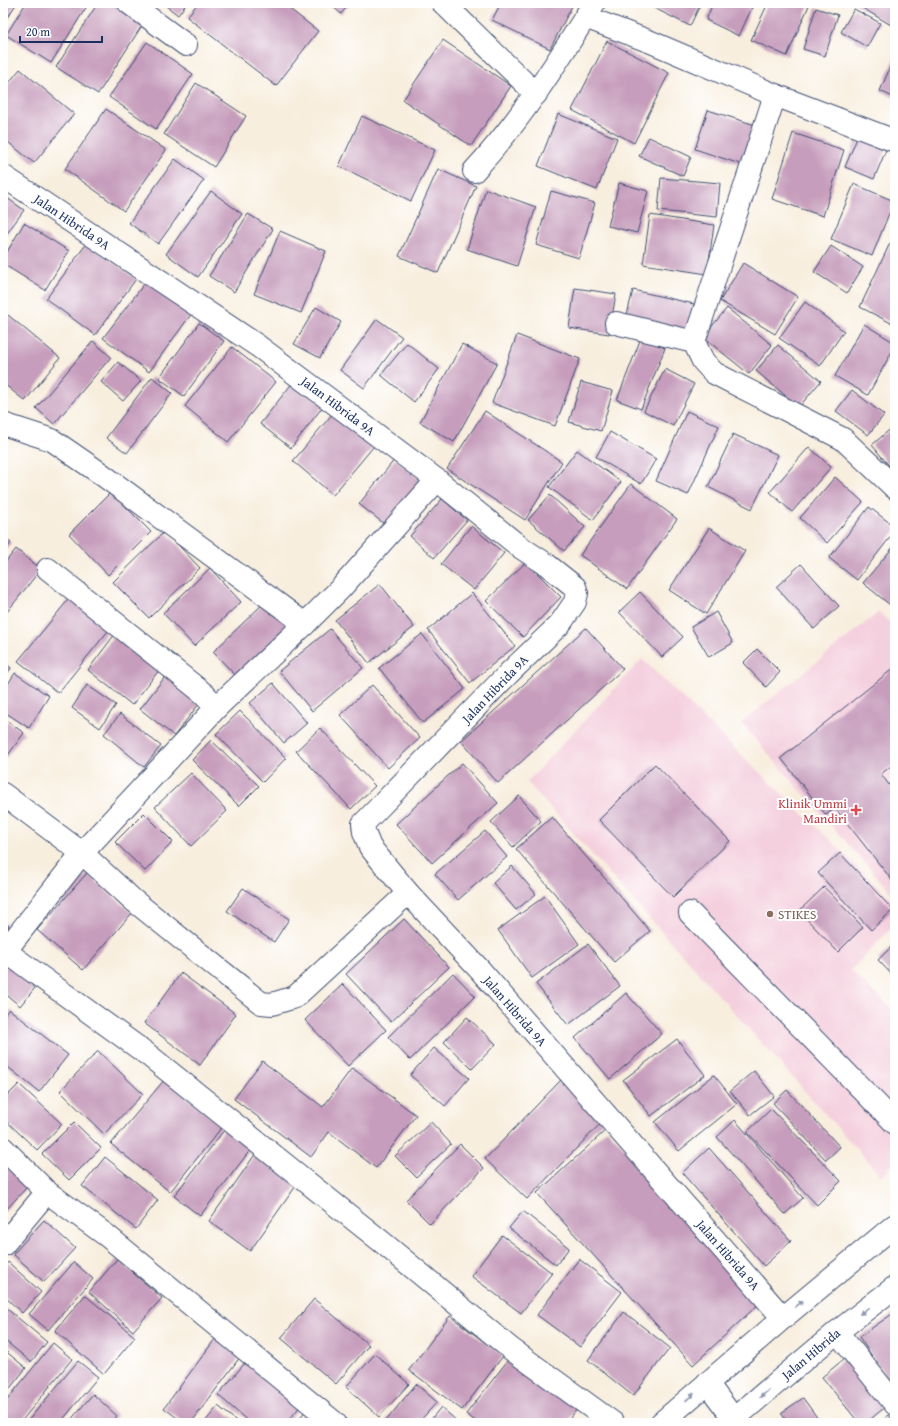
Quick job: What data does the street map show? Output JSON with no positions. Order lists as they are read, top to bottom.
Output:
{
  "streets": {
    "street": ["Jalan Hibrida 9A", "Jalan Hibrida"]
  },
  "places": {
    "health": ["Klinik Ummi Mandiri"],
    "other": ["STIKES"]
  },
  "scale_bar": "20 m"
}
